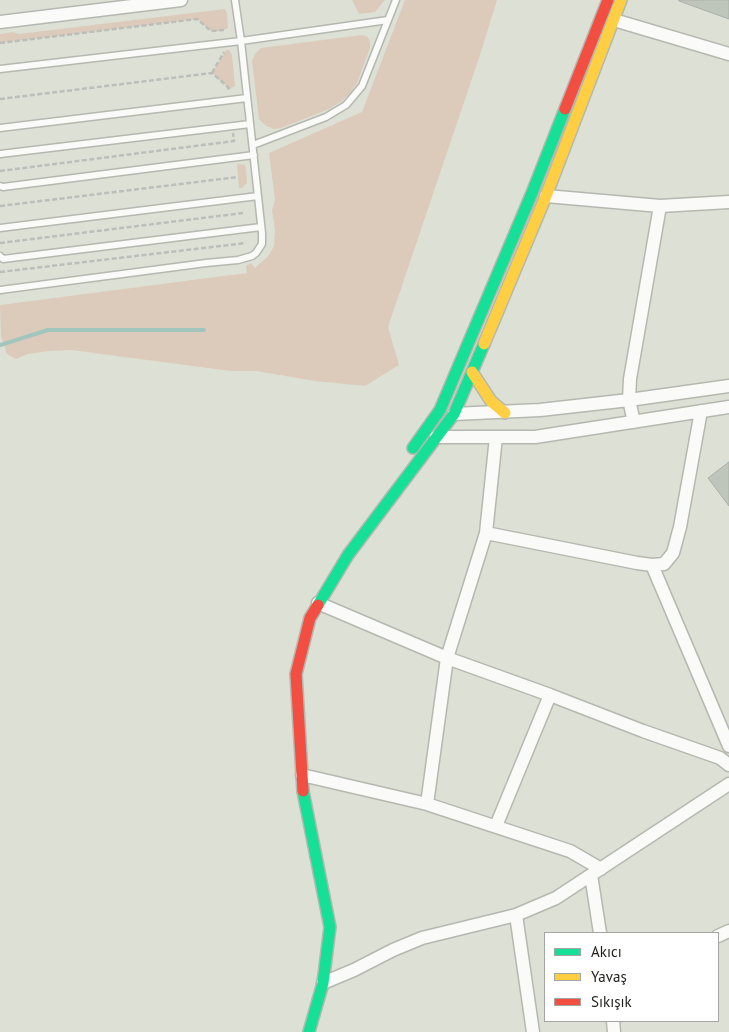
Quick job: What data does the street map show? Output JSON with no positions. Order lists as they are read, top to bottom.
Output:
{
  "legend": ["Akıcı", "Yavaş", "Sıkışık"]
}
